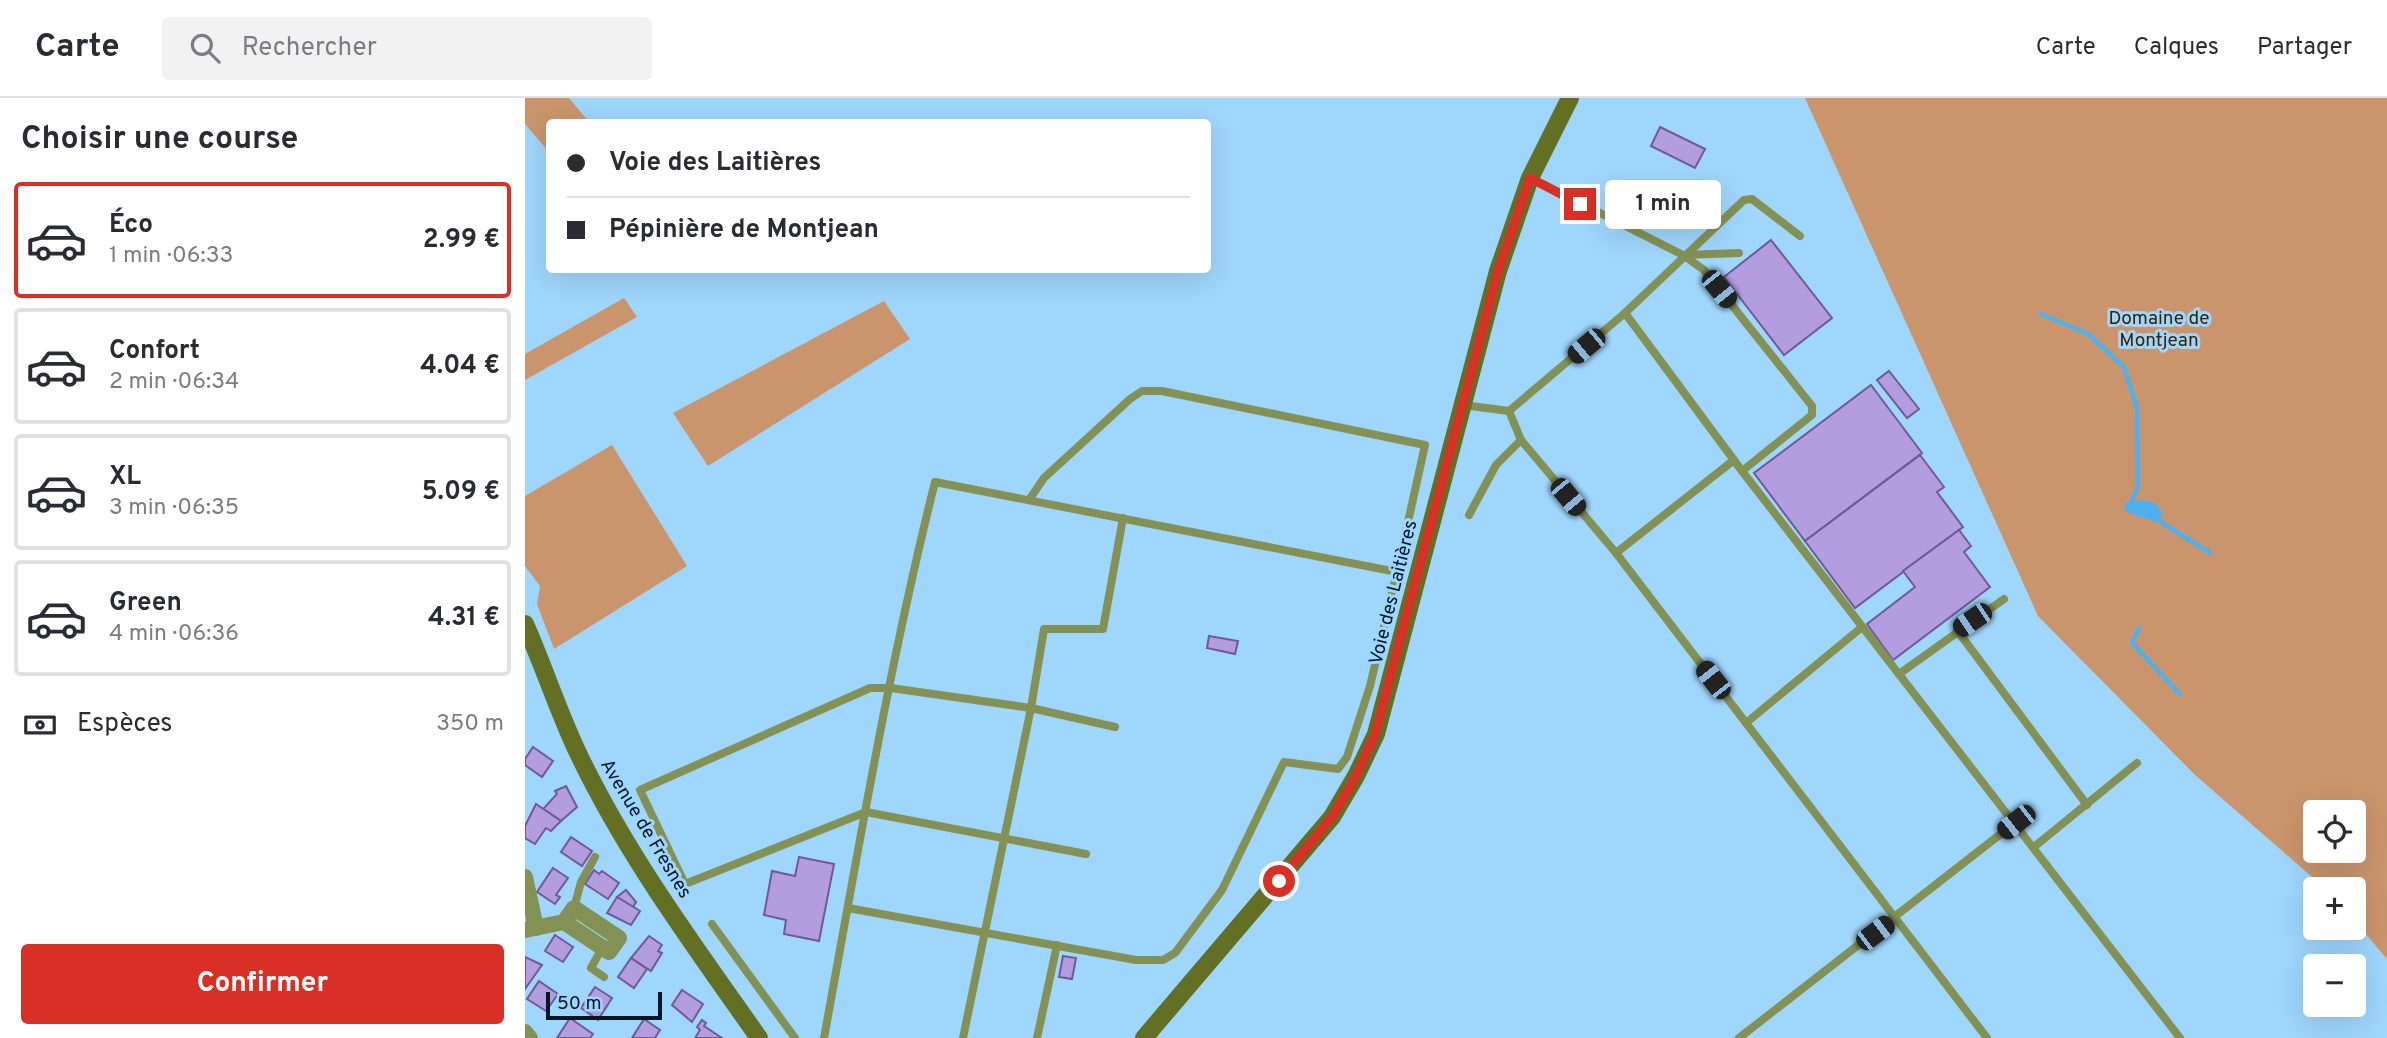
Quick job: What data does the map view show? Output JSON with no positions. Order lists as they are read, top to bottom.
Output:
{
  "streets": {
    "street": ["Voie des Laitières", "Avenue de Fresnes"]
  },
  "parks": ["Domaine de Montjean"],
  "scale_bar": "50 m",
  "page": {
    "header": "Carte",
    "search": "Rechercher",
    "nav": ["Carte", "Calques", "Partager"],
    "heading": "Choisir une course",
    "banner": ["Voie des Laitières", "Pépinière de Montjean"],
    "bubble": "1 min",
    "list": [
      {
        "name": "Éco",
        "note": "1 min · 06:33",
        "value": "2.99 €"
      },
      {
        "name": "Confort",
        "note": "2 min · 06:34",
        "value": "4.04 €"
      },
      {
        "name": "XL",
        "note": "3 min · 06:35",
        "value": "5.09 €"
      },
      {
        "name": "Green",
        "note": "4 min · 06:36",
        "value": "4.31 €"
      }
    ],
    "pay": ["Espèces", "350 m"],
    "map_buttons": ["+", "−"],
    "buttons": "Confirmer",
    "scale": "50 m"
  }
}
